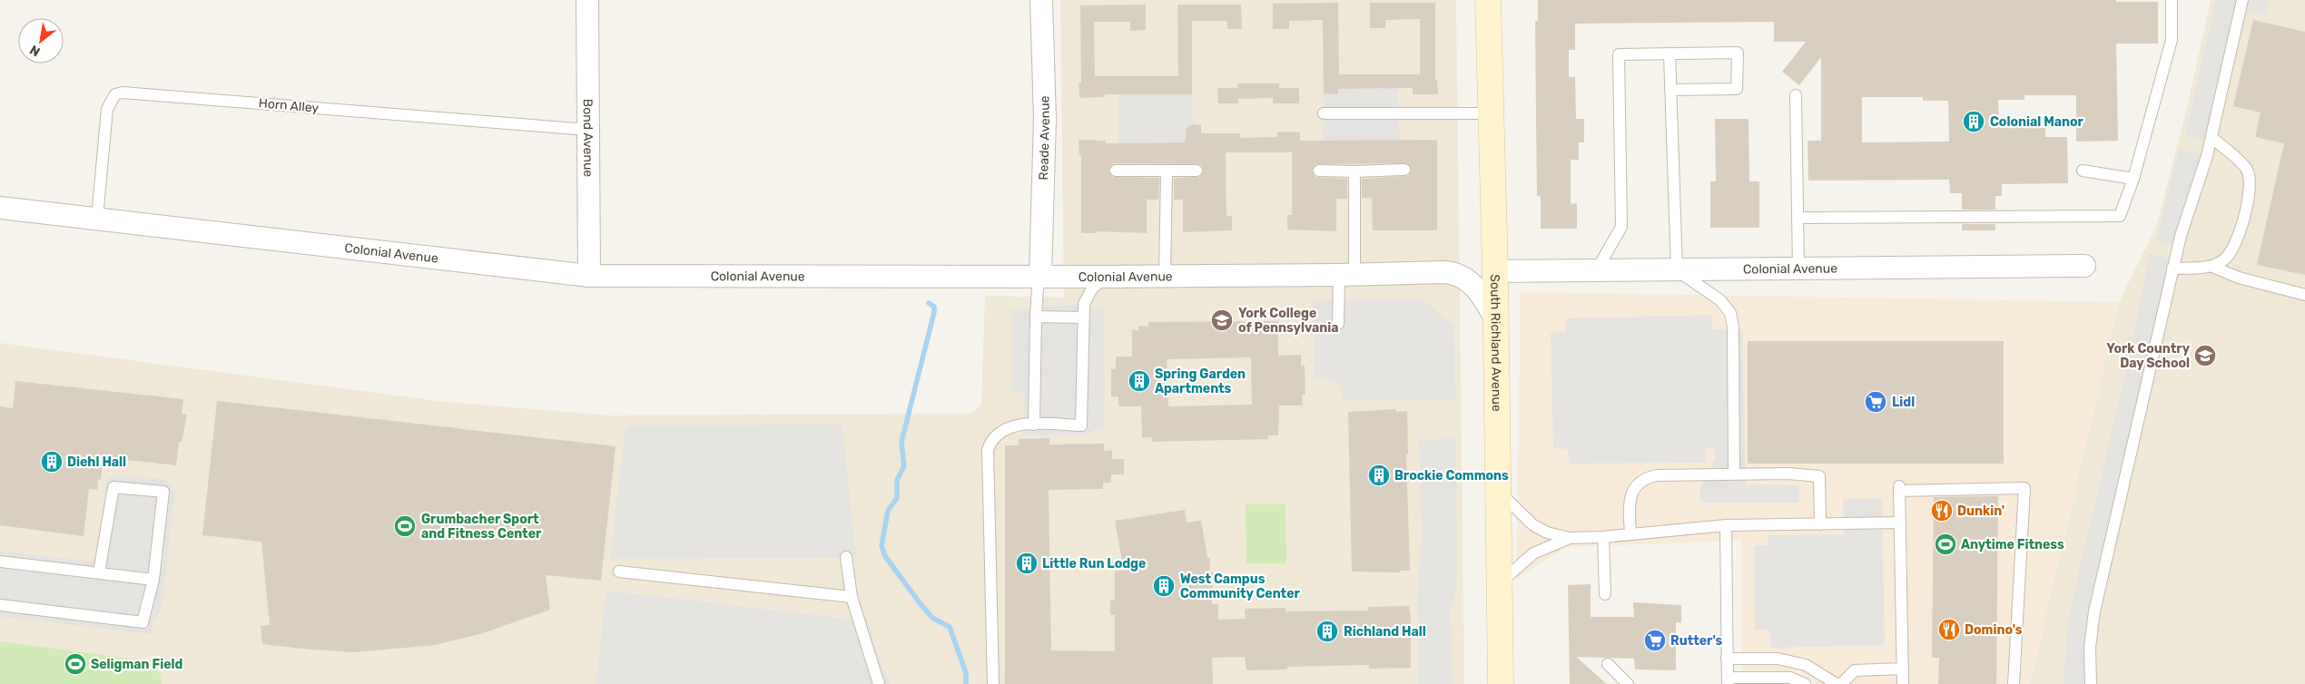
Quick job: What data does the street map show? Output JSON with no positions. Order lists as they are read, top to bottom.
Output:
{
  "streets": {
    "main road": ["South Richland Avenue"],
    "street": ["Bond Avenue", "Reade Avenue", "Colonial Avenue"],
    "lane": ["Horn Alley"]
  },
  "crossings": [
    ["Horn Alley", "Bond Avenue"],
    ["Horn Alley", "Colonial Avenue"],
    ["Bond Avenue", "Colonial Avenue"],
    ["Reade Avenue", "Colonial Avenue"],
    ["Colonial Avenue", "South Richland Avenue"]
  ],
  "places": {
    "building": [
      "Colonial Manor",
      "Spring Garden Apartments",
      "Diehl Hall",
      "Brockie Commons",
      "Little Run Lodge",
      "West Campus Community Center",
      "Richland Hall"
    ],
    "school or university": ["York College of Pennsylvania", "York Country Day School"],
    "supermarket": ["Lidl", "Rutter's"],
    "restaurant": ["Dunkin'", "Domino's"],
    "sports": ["Grumbacher Sport and Fitness Center", "Anytime Fitness", "Seligman Field"]
  },
  "north": "bottom left"
}
